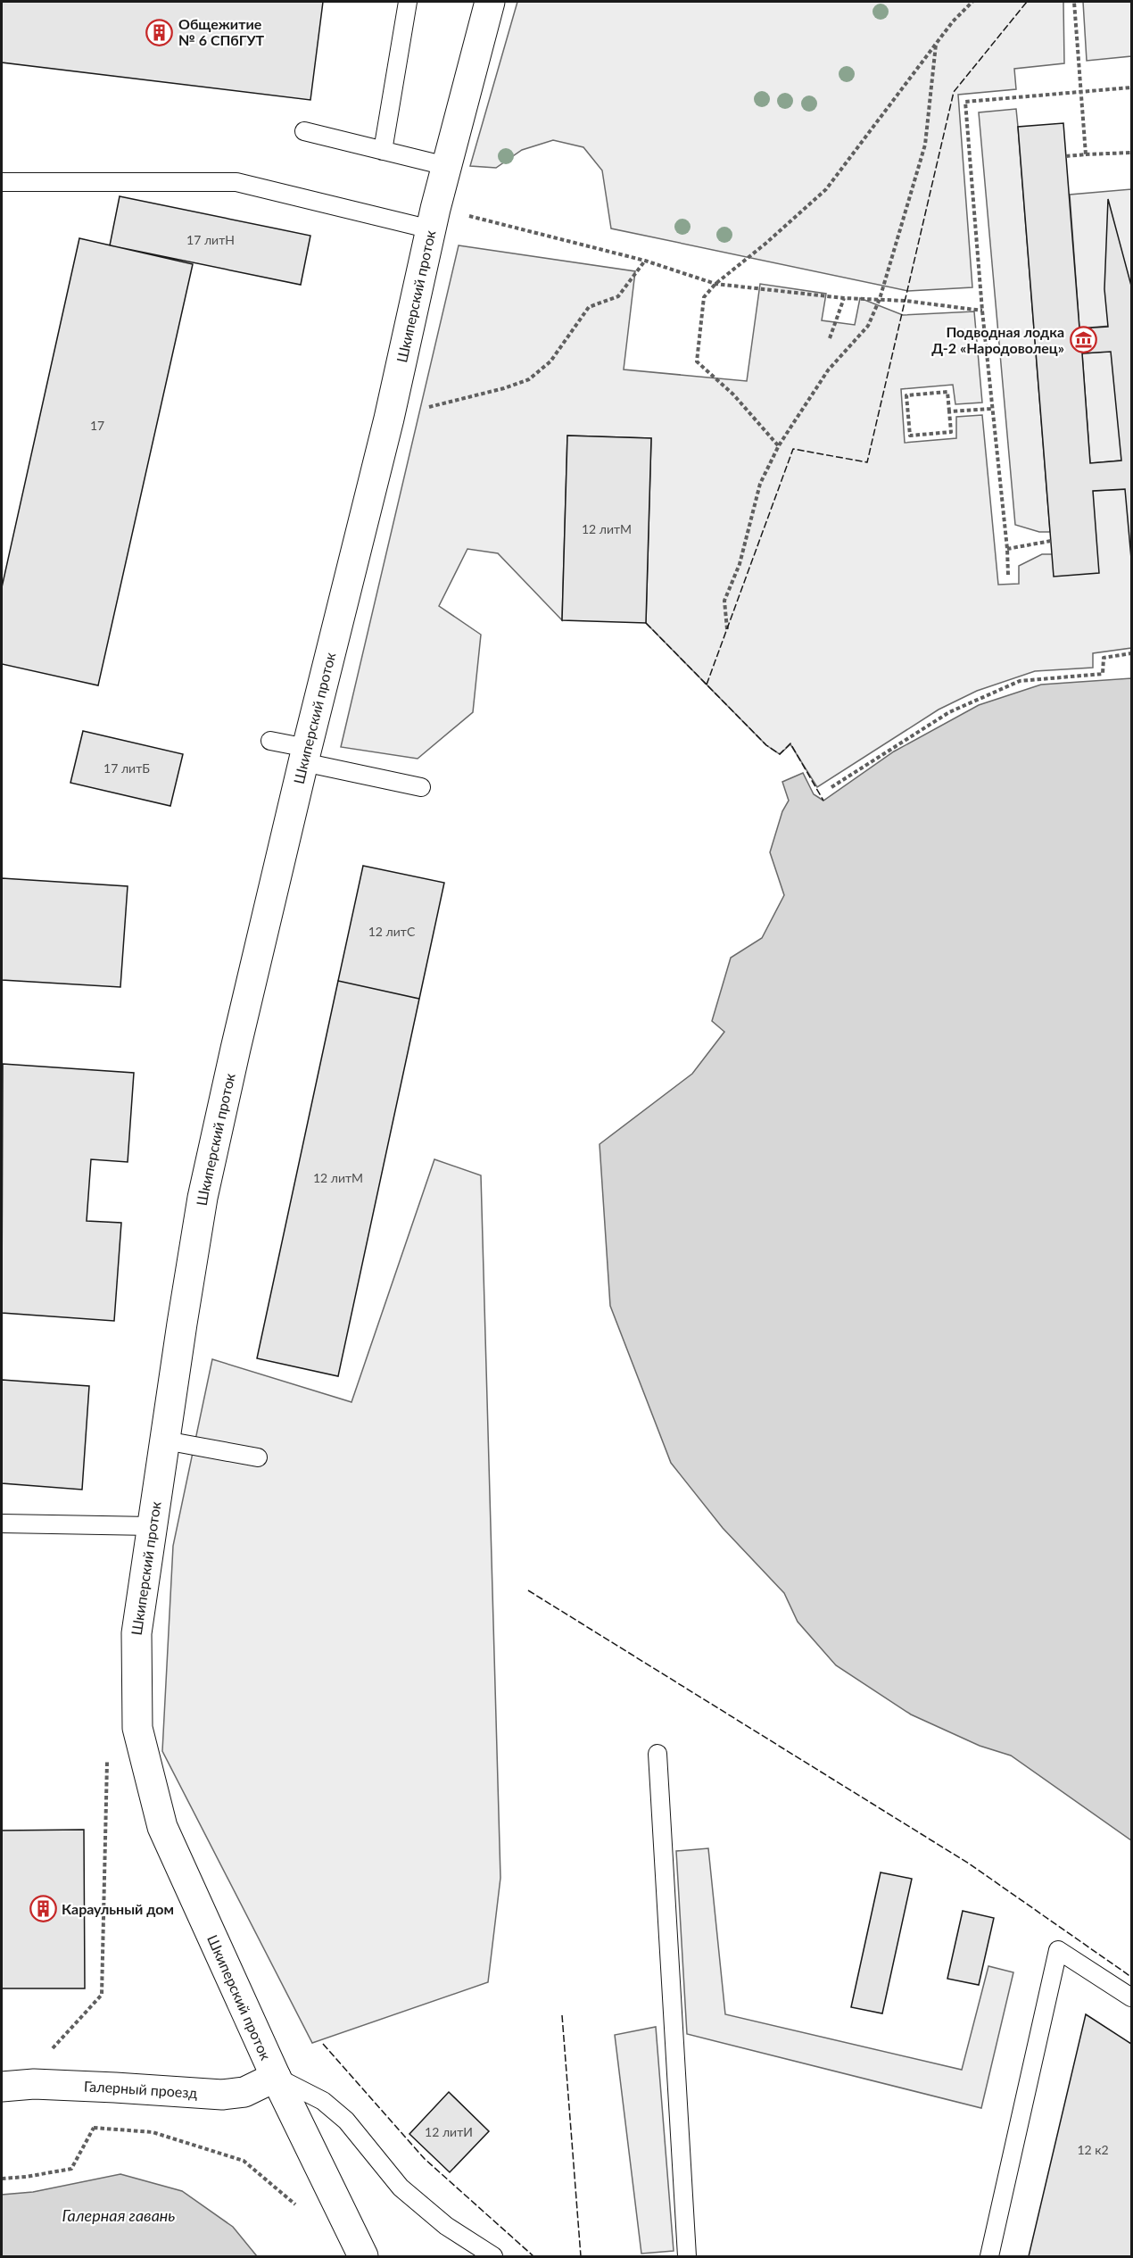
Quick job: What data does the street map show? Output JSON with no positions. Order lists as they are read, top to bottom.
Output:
{
  "streets": {
    "street": ["Шкиперский проток", "Галерный проезд"]
  },
  "crossings": [
    ["Шкиперский проток", "Галерный проезд"]
  ],
  "water": ["Галерная гавань"],
  "places": {
    "building": ["Общежитие № 6 СПбГУТ", "Караульный дом"],
    "museum": ["Подводная лодка Д-2 «Народоволец»"]
  },
  "house_numbers": [
    "17 литН",
    "17",
    "12 литМ",
    "17 литБ",
    "12 литС",
    "12 литМ",
    "12 литИ",
    "12 к2"
  ]
}
